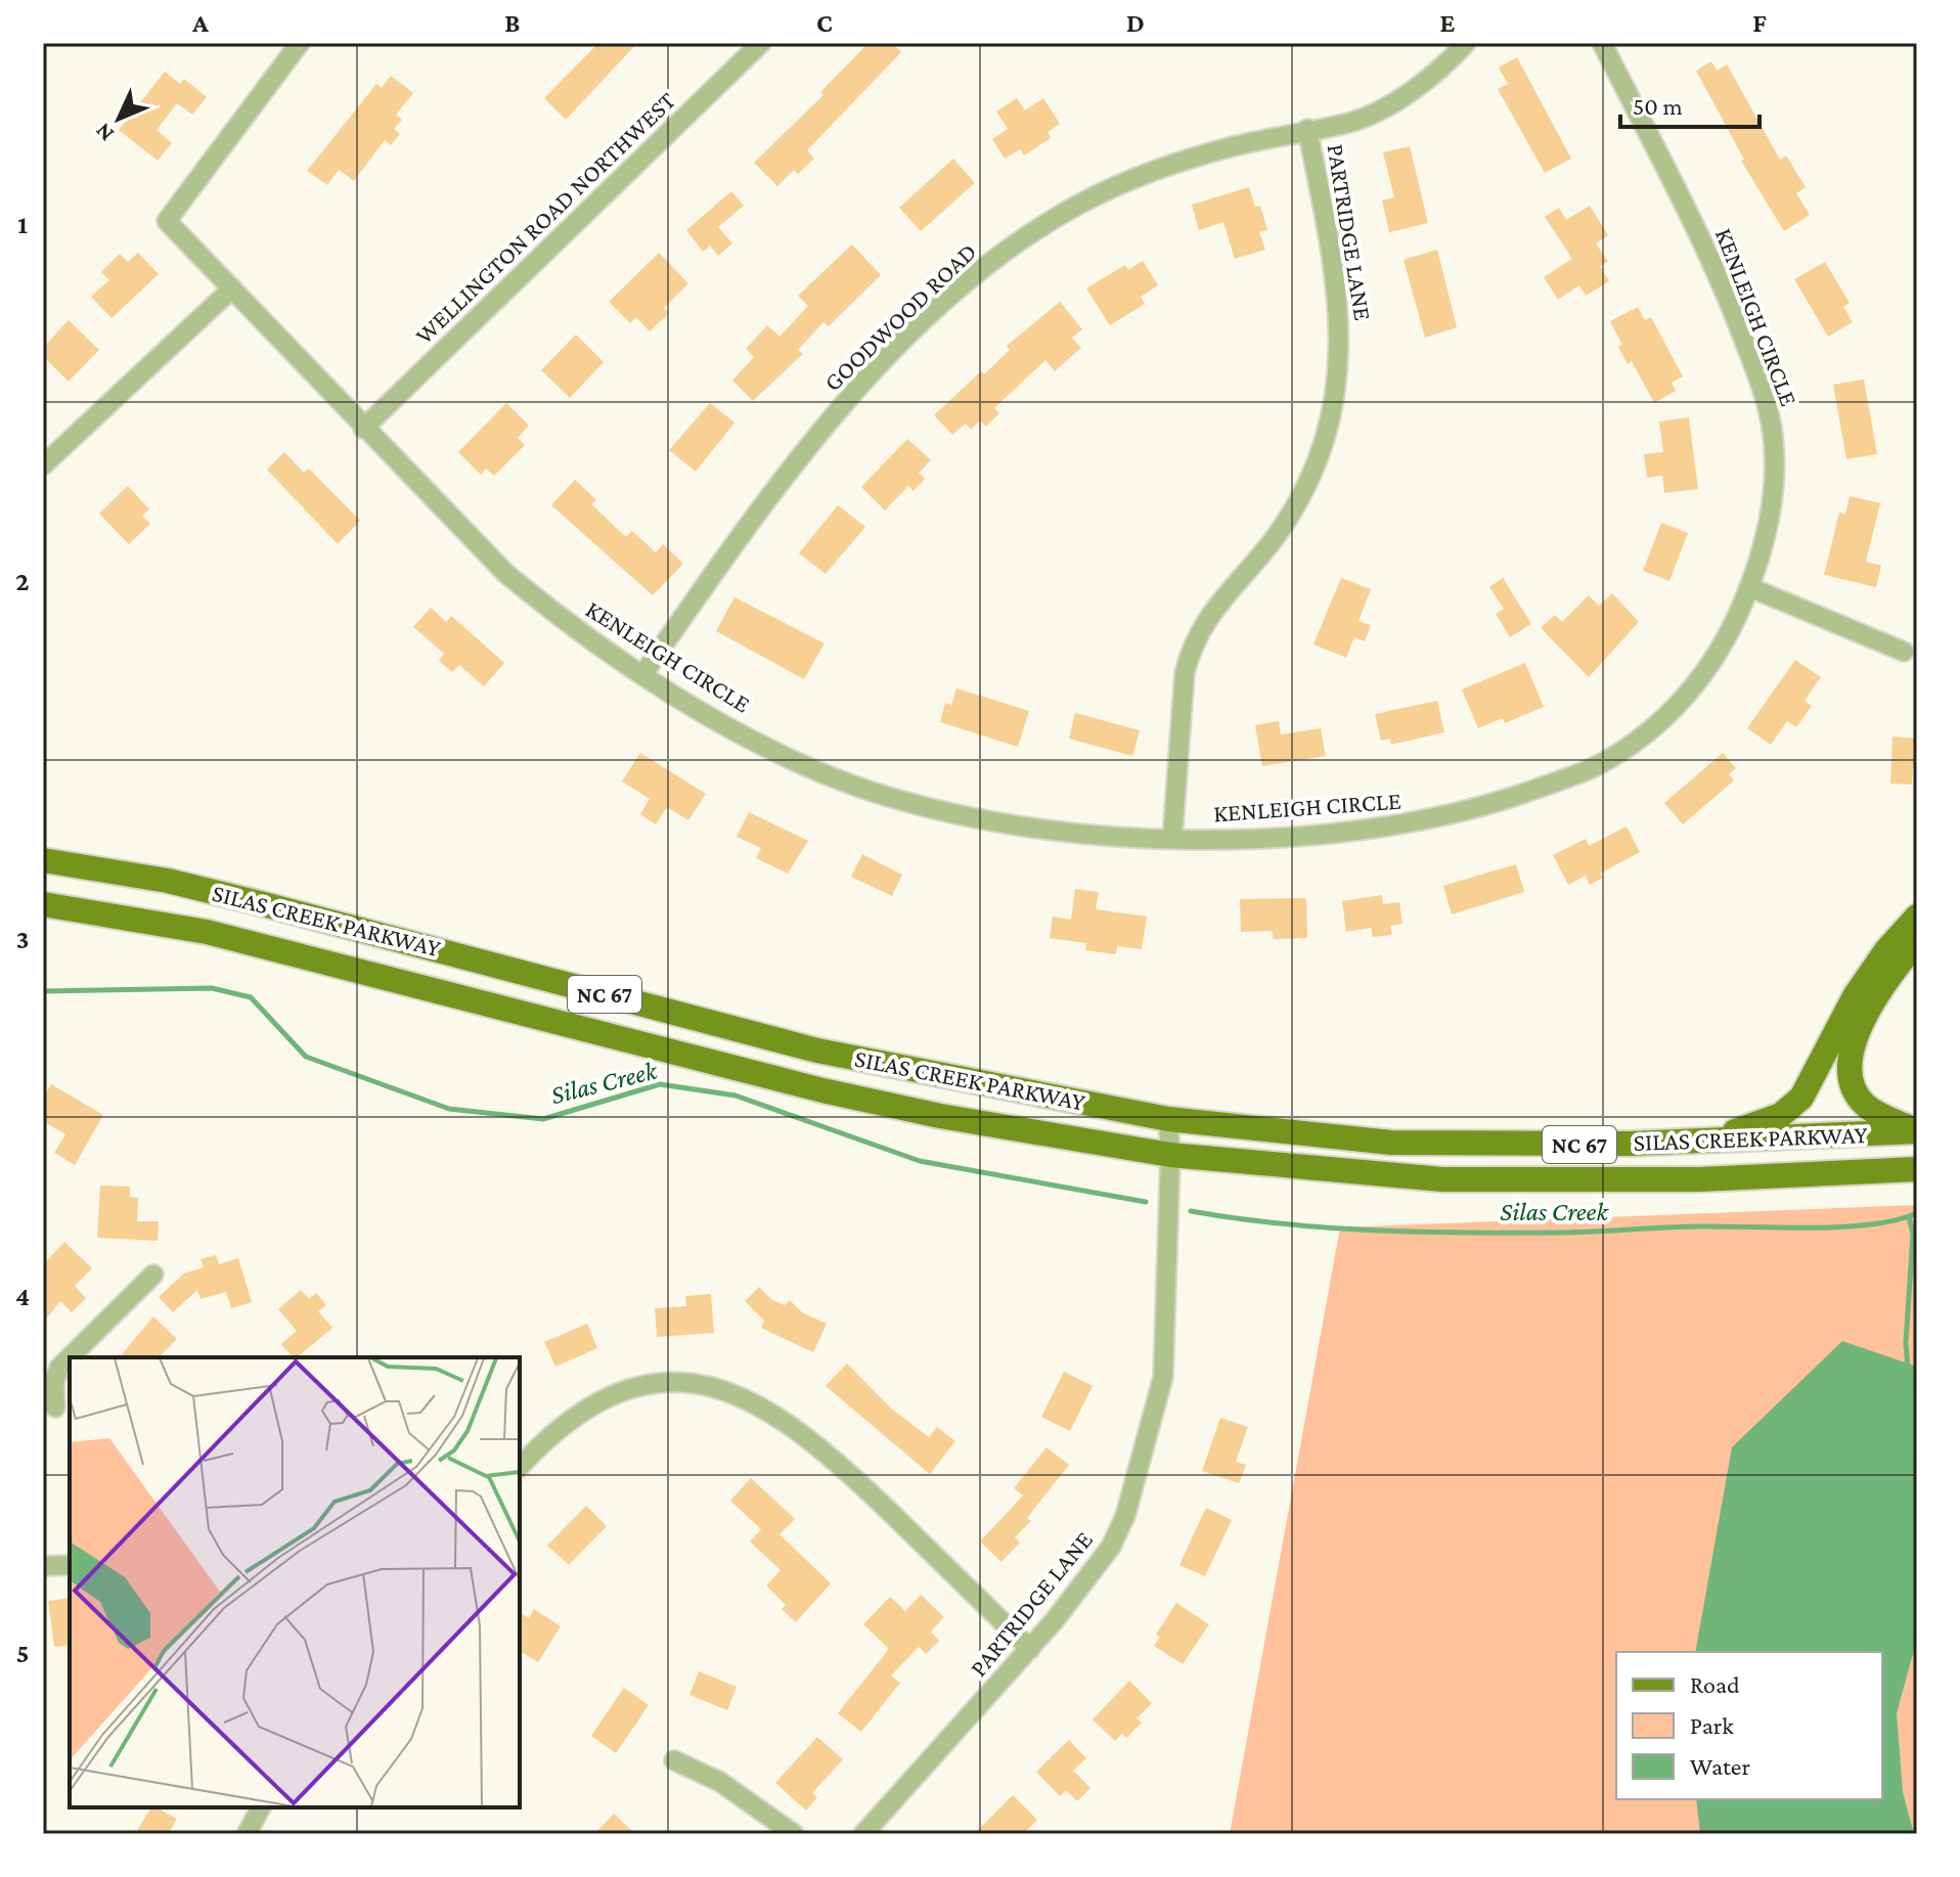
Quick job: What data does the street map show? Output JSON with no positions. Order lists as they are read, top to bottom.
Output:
{
  "streets": {
    "main road": ["SILAS CREEK PARKWAY", "NC 67"],
    "street": [
      "WELLINGTON ROAD NORTHWEST",
      "PARTRIDGE LANE",
      "GOODWOOD ROAD",
      "KENLEIGH CIRCLE"
    ]
  },
  "crossings": [
    ["WELLINGTON ROAD NORTHWEST", "KENLEIGH CIRCLE"],
    ["PARTRIDGE LANE", "GOODWOOD ROAD"],
    ["PARTRIDGE LANE", "KENLEIGH CIRCLE"],
    ["PARTRIDGE LANE", "SILAS CREEK PARKWAY"],
    ["GOODWOOD ROAD", "KENLEIGH CIRCLE"]
  ],
  "water": ["Silas Creek"],
  "legend": ["Road", "Park", "Water"],
  "scale_bar": "50 m",
  "north": "bottom left",
  "grid": {
    "columns": [
      "A",
      "B",
      "C",
      "D",
      "E",
      "F"
    ],
    "rows": [
      "1",
      "2",
      "3",
      "4",
      "5"
    ]
  }
}
